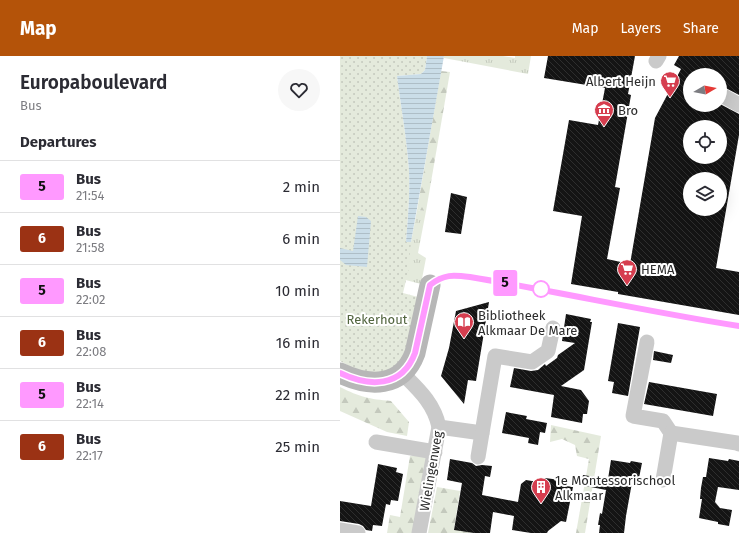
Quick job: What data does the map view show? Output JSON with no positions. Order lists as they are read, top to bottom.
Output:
{
  "streets": {
    "street": ["Wielingenweg"]
  },
  "parks": ["Rekerhout"],
  "places": {
    "supermarket": ["Albert Heijn", "HEMA"],
    "museum": ["Bro"],
    "library": ["Bibliotheek Alkmaar De Mare"],
    "building": ["1e Montessorischool Alkmaar"]
  },
  "lines": ["bus line 5"],
  "north": "right",
  "page": {
    "header": "Map",
    "nav": ["Map", "Layers", "Share"],
    "heading": [
      ["Europaboulevard", "Bus"],
      "Departures"
    ],
    "on_map": "5",
    "list": [
      {
        "mark": "5",
        "name": "Bus",
        "note": "21:54",
        "value": "2 min"
      },
      {
        "mark": "6",
        "name": "Bus",
        "note": "21:58",
        "value": "6 min"
      },
      {
        "mark": "5",
        "name": "Bus",
        "note": "22:02",
        "value": "10 min"
      },
      {
        "mark": "6",
        "name": "Bus",
        "note": "22:08",
        "value": "16 min"
      },
      {
        "mark": "5",
        "name": "Bus",
        "note": "22:14",
        "value": "22 min"
      },
      {
        "mark": "6",
        "name": "Bus",
        "note": "22:17",
        "value": "25 min"
      }
    ]
  }
}
